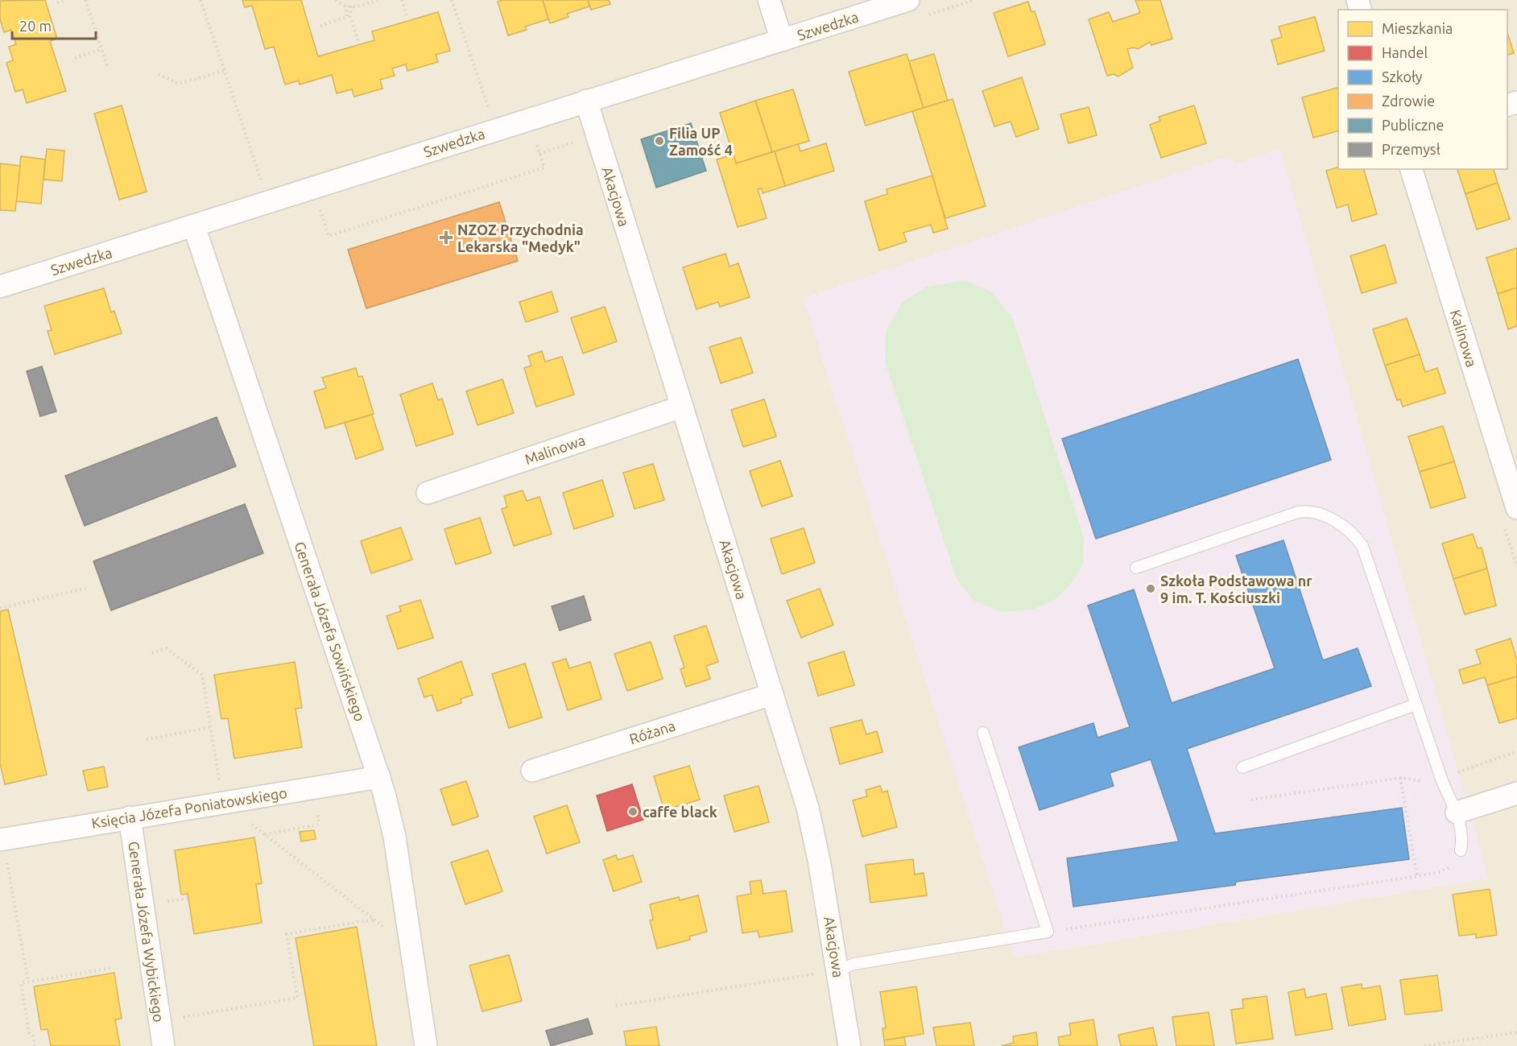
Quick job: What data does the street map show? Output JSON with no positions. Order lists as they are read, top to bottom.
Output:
{
  "streets": {
    "street": [
      "Szwedzka",
      "Akacjowa",
      "Kalinowa",
      "Malinowa",
      "Generała Józefa Sowińskiego",
      "Różana",
      "Księcia Józefa Poniatowskiego",
      "Generała Józefa Wybickiego"
    ]
  },
  "crossings": [
    ["Szwedzka", "Akacjowa"],
    ["Szwedzka", "Generała Józefa Sowińskiego"],
    ["Akacjowa", "Malinowa"],
    ["Akacjowa", "Różana"],
    ["Generała Józefa Sowińskiego", "Księcia Józefa Poniatowskiego"],
    ["Księcia Józefa Poniatowskiego", "Generała Józefa Wybickiego"]
  ],
  "places": {
    "other": ["Filia UP Zamość 4", "Szkoła Podstawowa nr 9 im. T. Kościuszki", "caffe black"],
    "health": ["NZOZ Przychodnia Lekarska \"Medyk\""]
  },
  "legend": [
    "Mieszkania",
    "Handel",
    "Szkoły",
    "Zdrowie",
    "Publiczne",
    "Przemysł"
  ],
  "scale_bar": "20 m"
}
